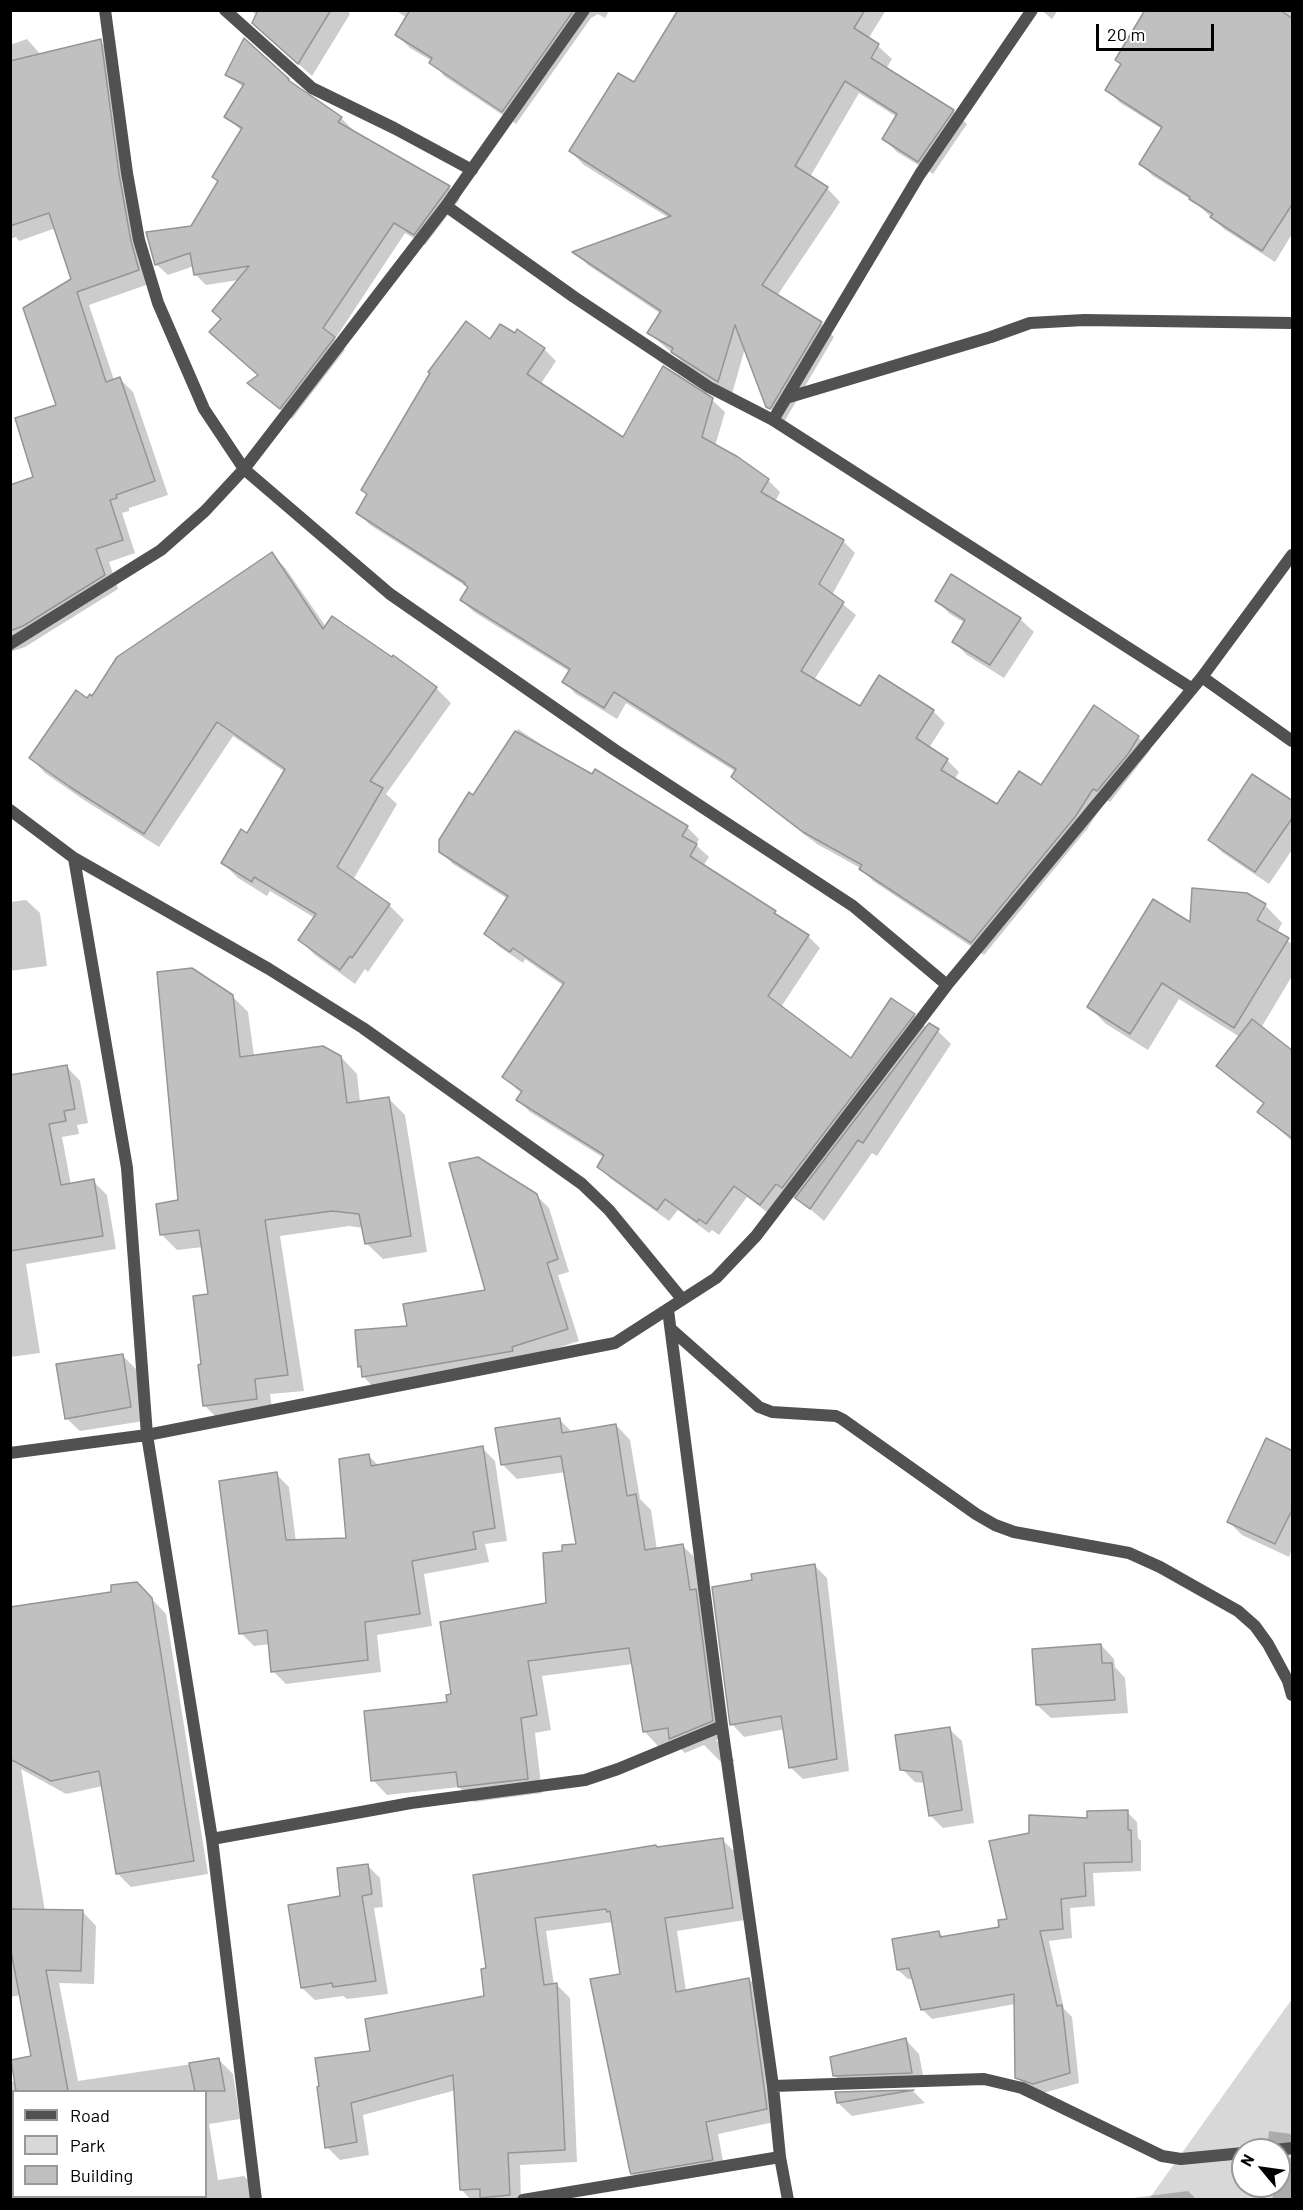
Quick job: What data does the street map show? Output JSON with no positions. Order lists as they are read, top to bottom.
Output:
{
  "legend": ["Road", "Park", "Building"],
  "scale_bar": "20 m",
  "north": "top left"
}
